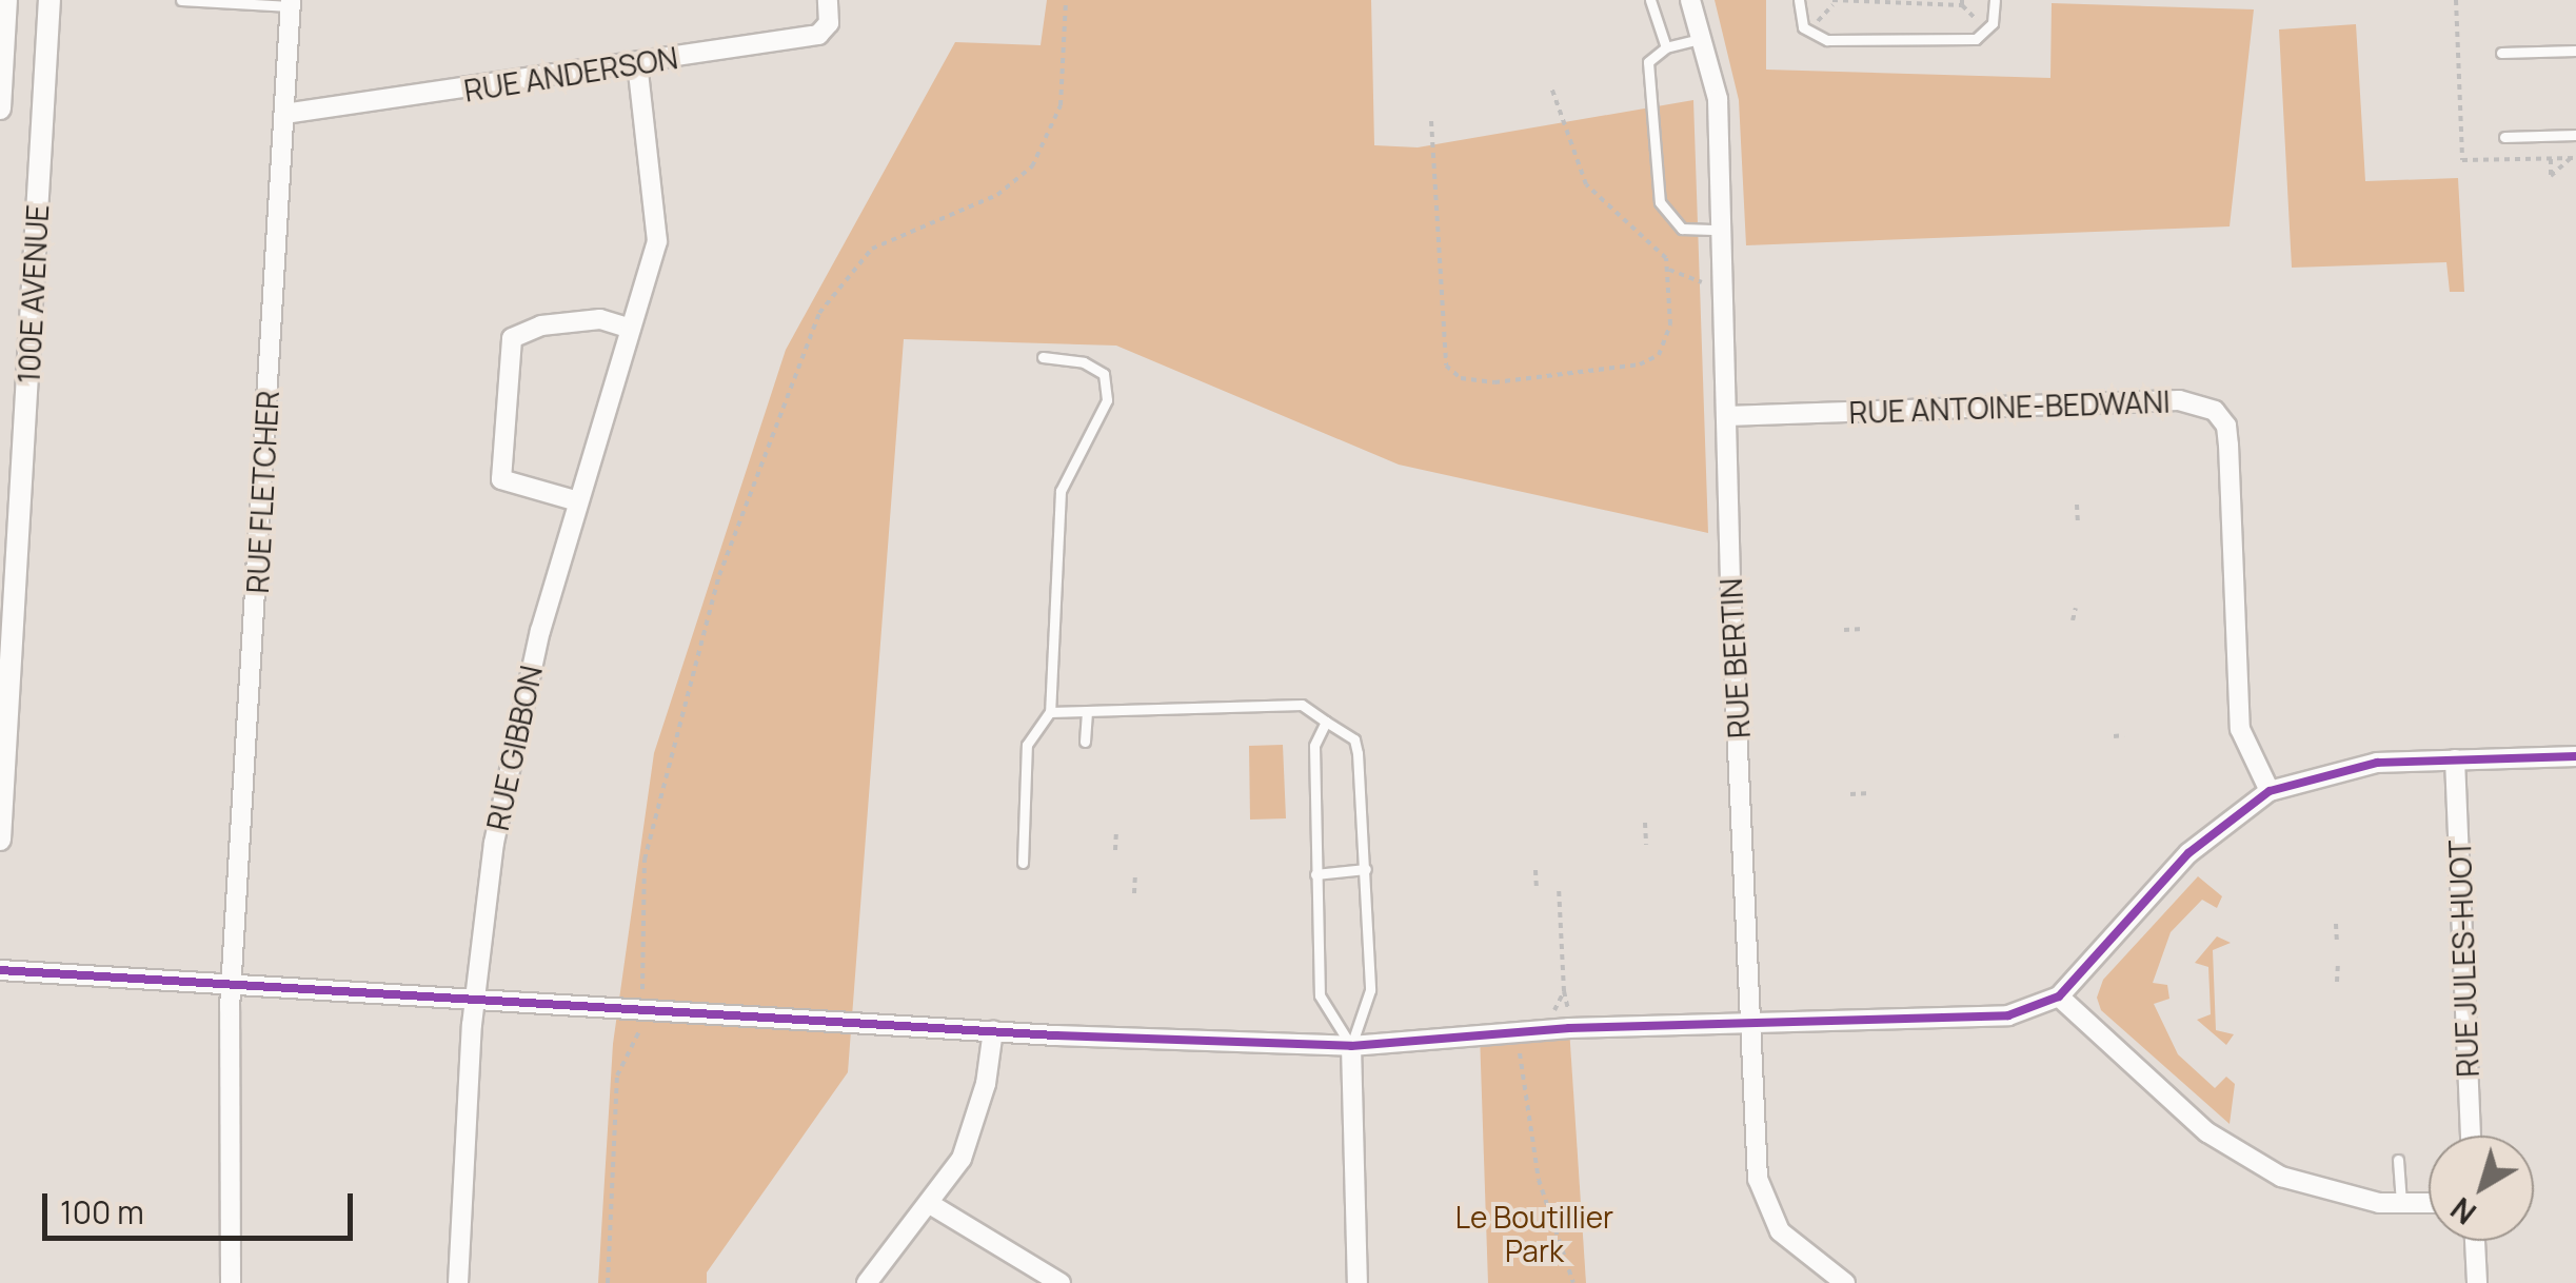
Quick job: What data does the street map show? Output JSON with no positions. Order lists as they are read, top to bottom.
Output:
{
  "streets": {
    "street": [
      "RUE ANDERSON",
      "100E AVENUE",
      "RUE ANTOINE-BEDWANI",
      "RUE FLETCHER",
      "RUE BERTIN",
      "RUE GIBBON",
      "RUE JULES-HUOT"
    ]
  },
  "crossings": [
    ["RUE ANDERSON", "RUE FLETCHER"],
    ["RUE ANDERSON", "RUE GIBBON"],
    ["RUE ANTOINE-BEDWANI", "RUE BERTIN"]
  ],
  "parks": ["Le Boutillier Park"],
  "scale_bar": "100 m",
  "north": "bottom left"
}
